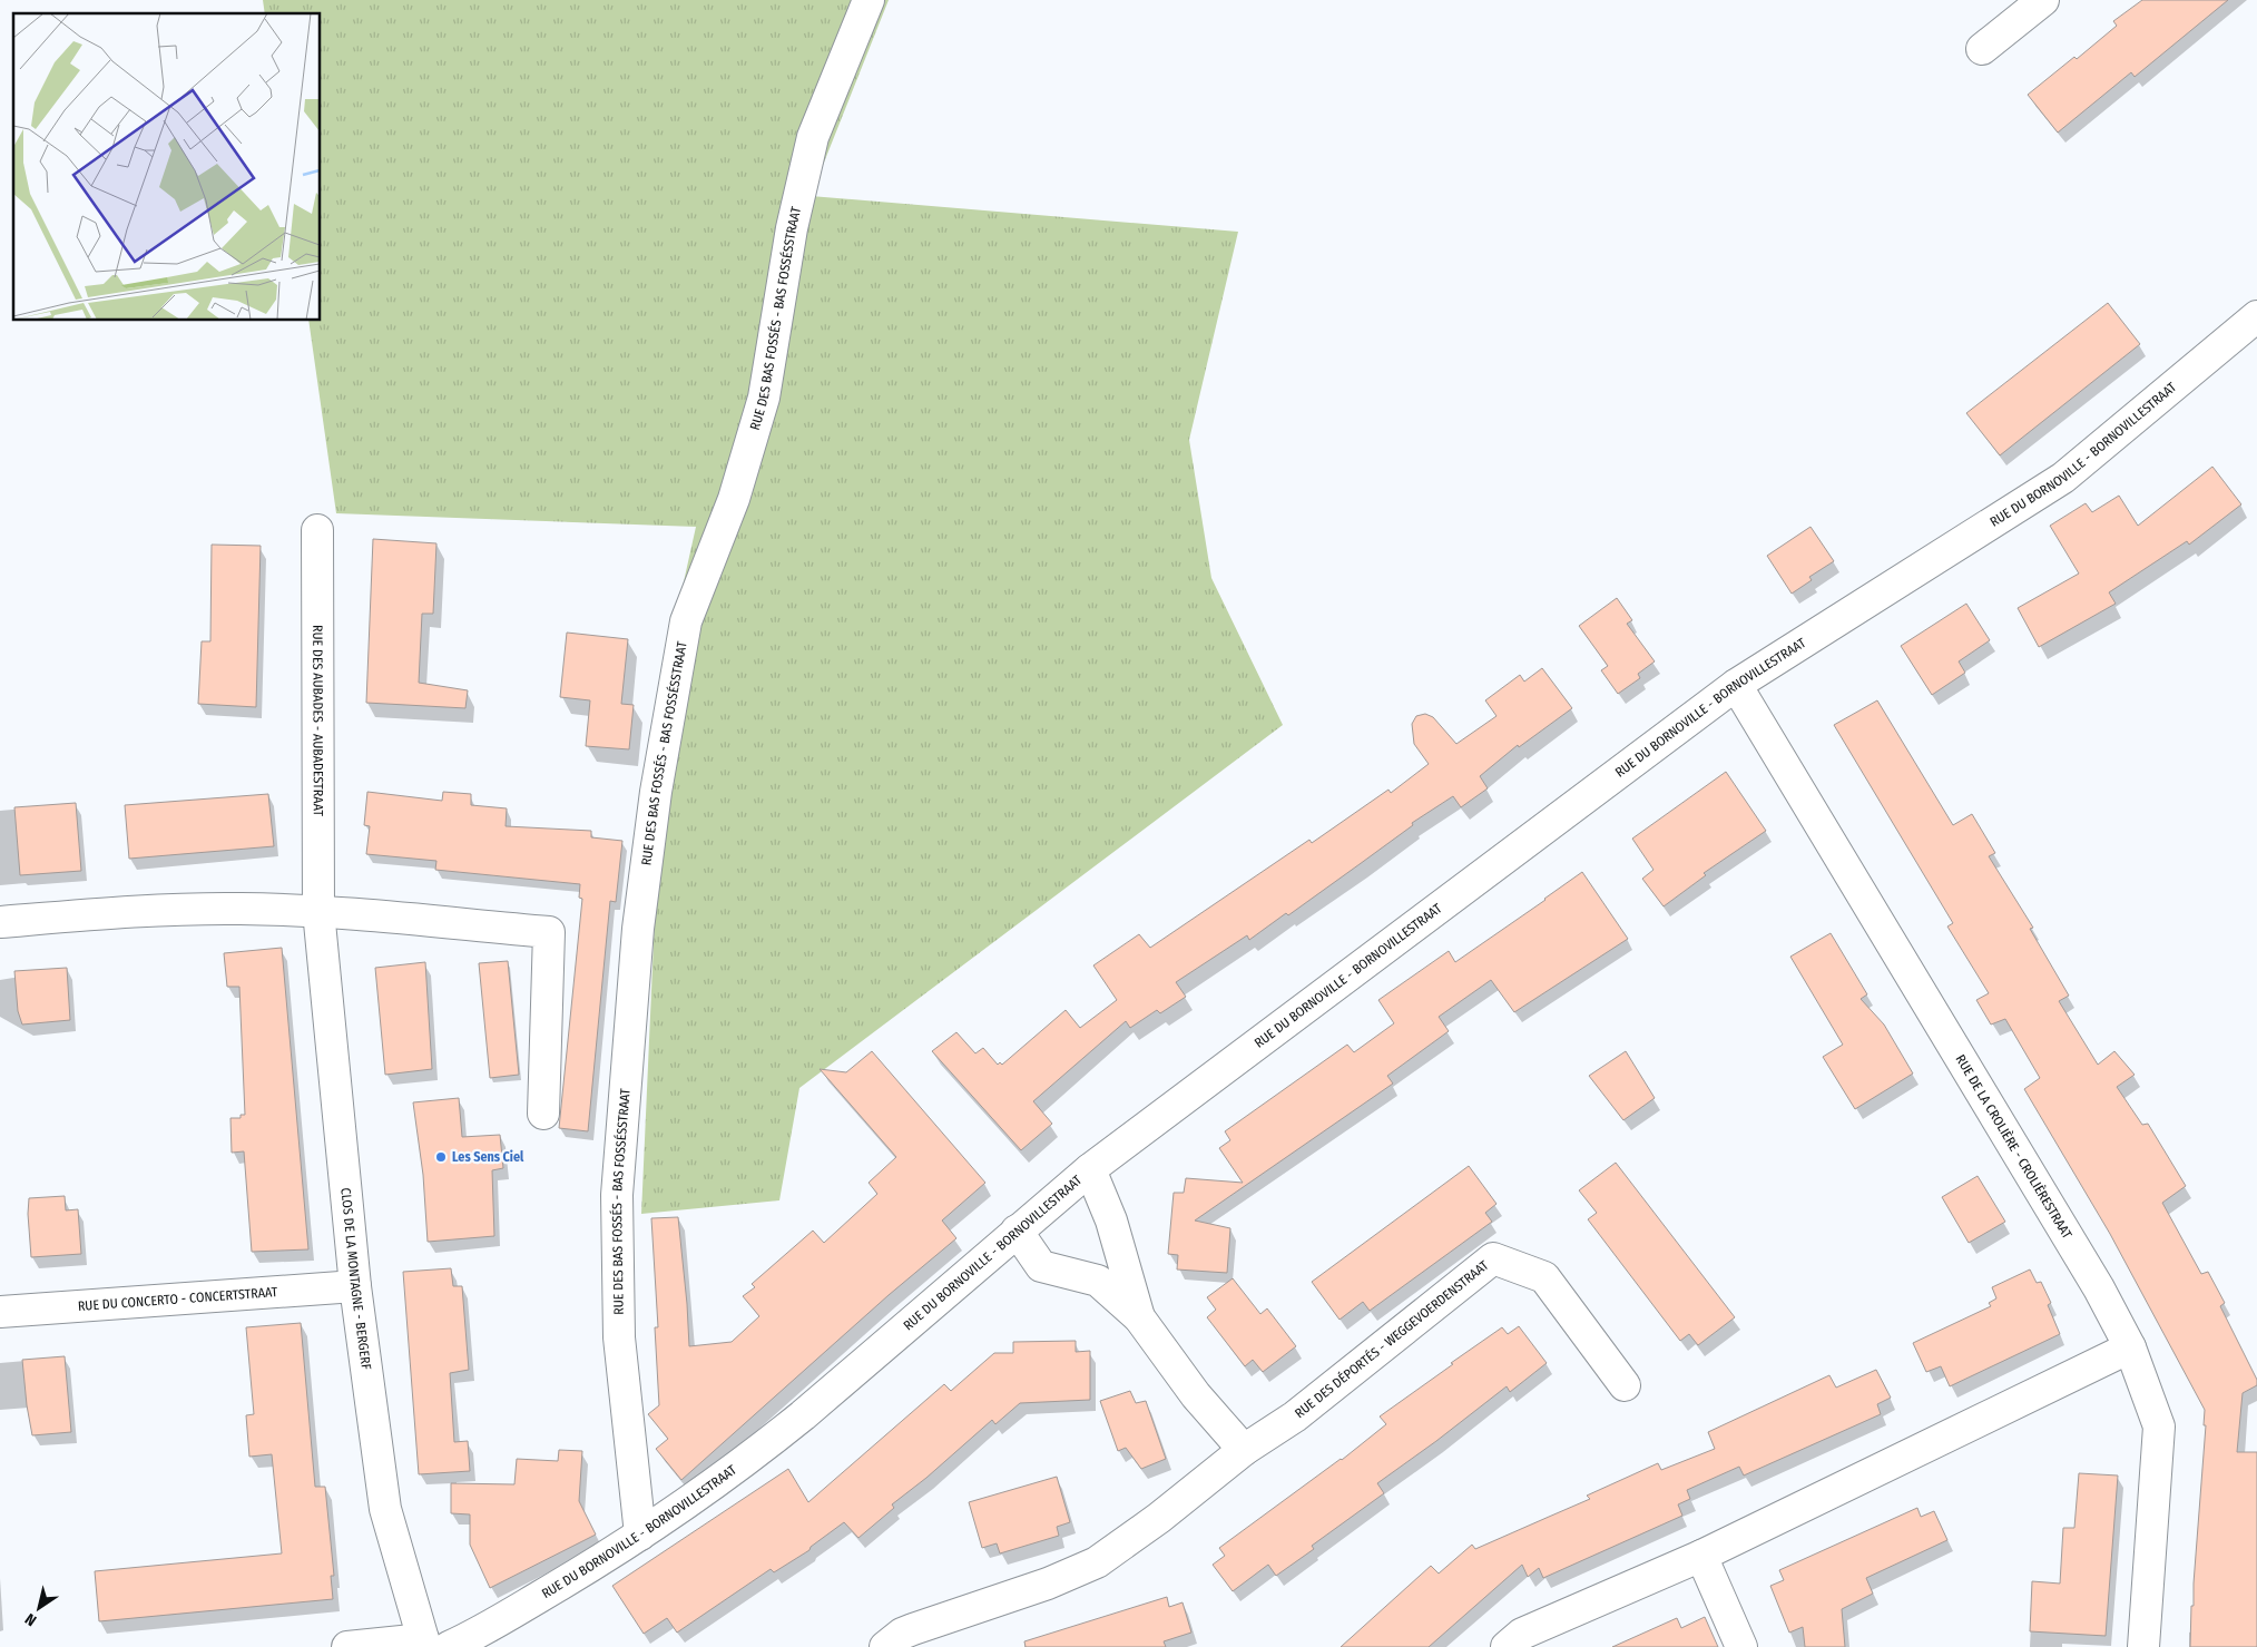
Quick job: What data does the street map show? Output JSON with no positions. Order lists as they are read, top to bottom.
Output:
{
  "streets": {
    "street": [
      "RUE DES BAS FOSSÉS - BAS FOSSÉSSTRAAT",
      "RUE DU BORNOVILLE - BORNOVILLESTRAAT",
      "RUE DES AUBADES - AUBADESTRAAT",
      "RUE DE LA CROLIÈRE - CROLIÈRESTRAAT",
      "CLOS DE LA MONTAGNE - BERGERF",
      "RUE DU CONCERTO - CONCERTSTRAAT",
      "RUE DES DÉPORTÉS - WEGGEVOERDENSTRAAT"
    ]
  },
  "crossings": [
    ["RUE DES BAS FOSSÉS - BAS FOSSÉSSTRAAT", "RUE DU BORNOVILLE - BORNOVILLESTRAAT"],
    ["RUE DU BORNOVILLE - BORNOVILLESTRAAT", "RUE DE LA CROLIÈRE - CROLIÈRESTRAAT"],
    ["RUE DU BORNOVILLE - BORNOVILLESTRAAT", "CLOS DE LA MONTAGNE - BERGERF"],
    ["RUE DES AUBADES - AUBADESTRAAT", "CLOS DE LA MONTAGNE - BERGERF"],
    ["CLOS DE LA MONTAGNE - BERGERF", "RUE DU CONCERTO - CONCERTSTRAAT"]
  ],
  "places": ["Les Sens Ciel"],
  "north": "bottom left"
}
